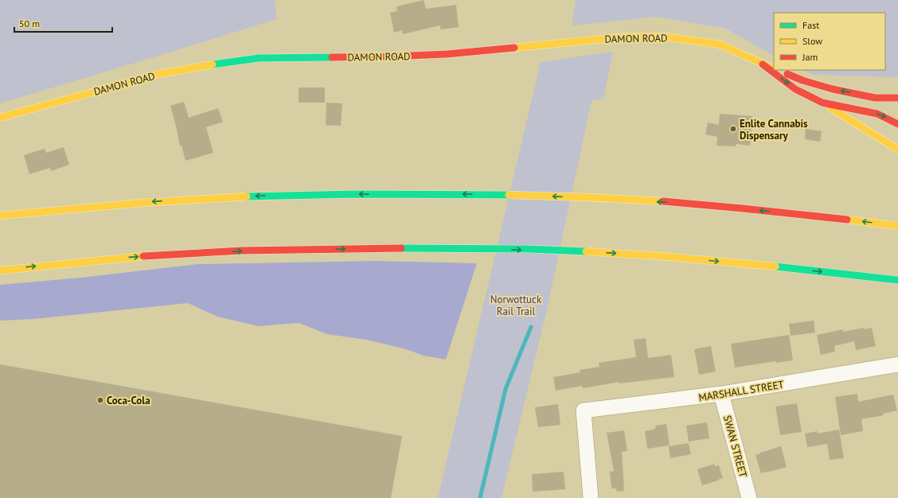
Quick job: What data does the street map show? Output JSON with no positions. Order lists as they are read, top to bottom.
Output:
{
  "streets": {
    "main road": ["DAMON ROAD"],
    "street": ["MARSHALL STREET", "SWAN STREET"]
  },
  "crossings": [
    ["MARSHALL STREET", "SWAN STREET"]
  ],
  "parks": ["Norwottuck Rail Trail"],
  "places": ["Enlite Cannabis Dispensary", "Coca-Cola"],
  "legend": ["Fast", "Slow", "Jam"],
  "scale_bar": "50 m"
}
